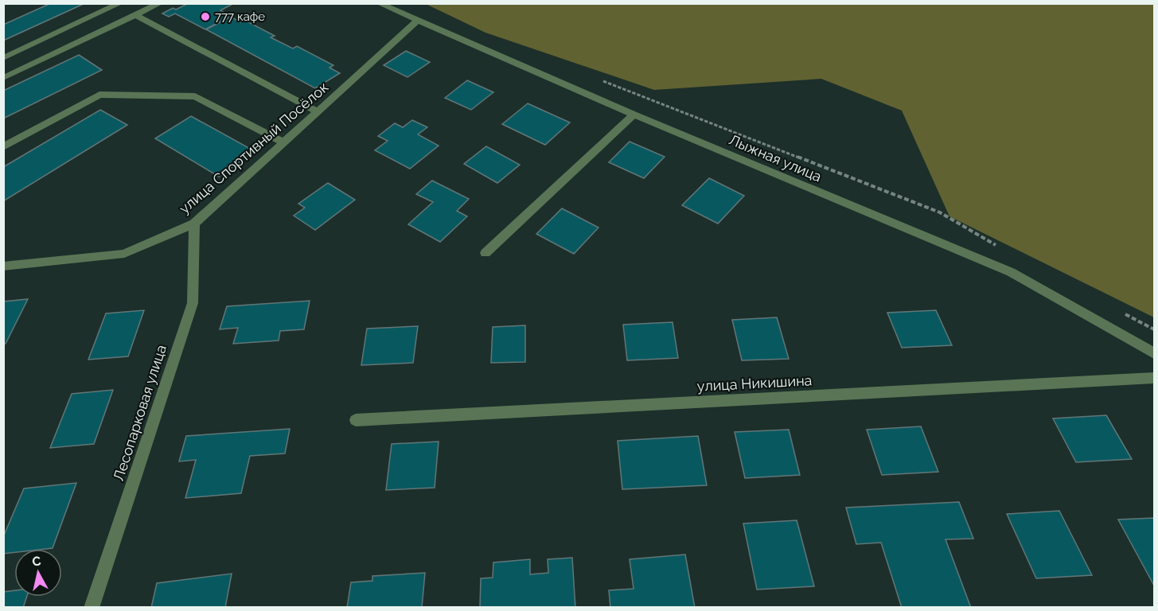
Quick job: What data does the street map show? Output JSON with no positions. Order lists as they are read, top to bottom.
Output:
{
  "streets": {
    "street": [
      "улица Спортивный Посёлок",
      "Лыжная улица",
      "улица Никишина",
      "Лесопарковая улица"
    ]
  },
  "crossings": [
    ["улица Спортивный Посёлок", "Лыжная улица"],
    ["улица Спортивный Посёлок", "Лесопарковая улица"]
  ],
  "places": ["777 кафе"],
  "north": "top"
}
